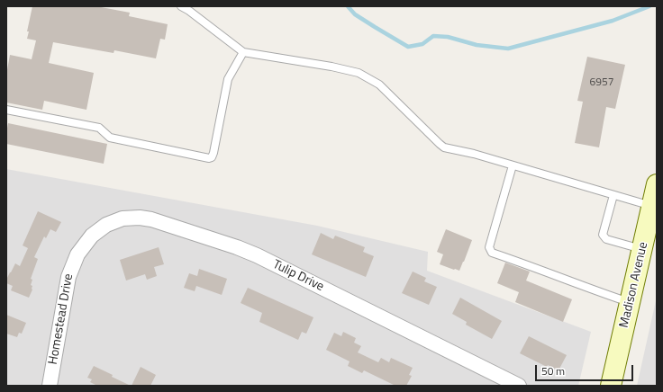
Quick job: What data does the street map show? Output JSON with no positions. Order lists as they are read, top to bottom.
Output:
{
  "streets": {
    "main road": ["Madison Avenue"],
    "street": ["Tulip Drive", "Homestead Drive"]
  },
  "crossings": [
    ["Tulip Drive", "Homestead Drive"]
  ],
  "house_numbers": ["6957"],
  "scale_bar": "50 m"
}
